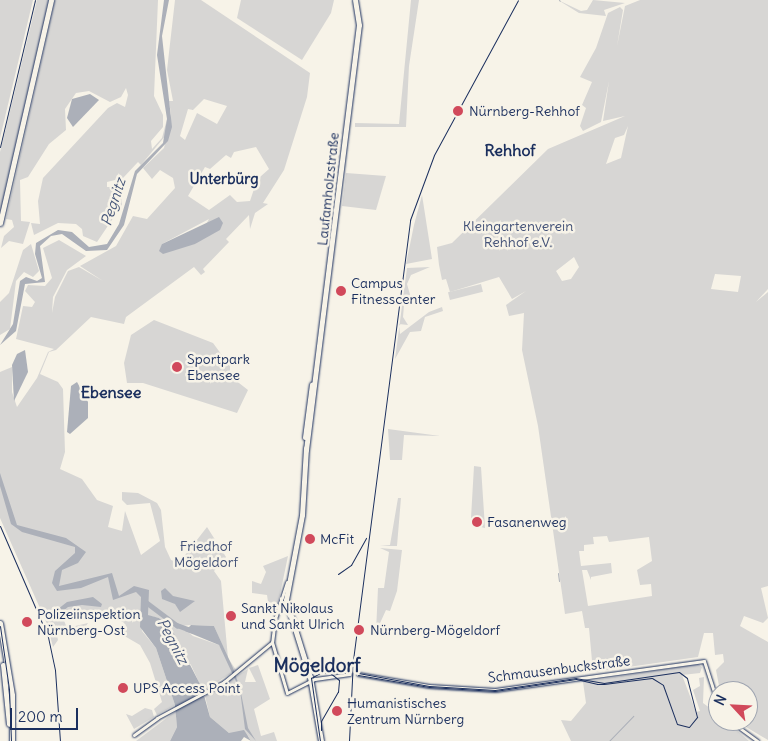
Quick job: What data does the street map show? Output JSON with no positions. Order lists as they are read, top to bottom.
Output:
{
  "streets": {
    "main road": ["Laufamholzstraße"],
    "street": ["Schmausenbuckstraße"]
  },
  "districts": [
    "Rehhof",
    "Unterbürg",
    "Ebensee",
    "Mögeldorf"
  ],
  "water": ["Pegnitz"],
  "parks": ["Kleingartenverein Rehhof e.V.", "Friedhof Mögeldorf"],
  "places": [
    "Nürnberg-Rehhof",
    "Campus Fitnesscenter",
    "Sportpark Ebensee",
    "Fasanenweg",
    "McFit",
    "Sankt Nikolaus und Sankt Ulrich",
    "Polizeiinspektion Nürnberg-Ost",
    "Nürnberg-Mögeldorf",
    "UPS Access Point",
    "Humanistisches Zentrum Nürnberg"
  ],
  "scale_bar": "200 m",
  "north": "top left"
}
